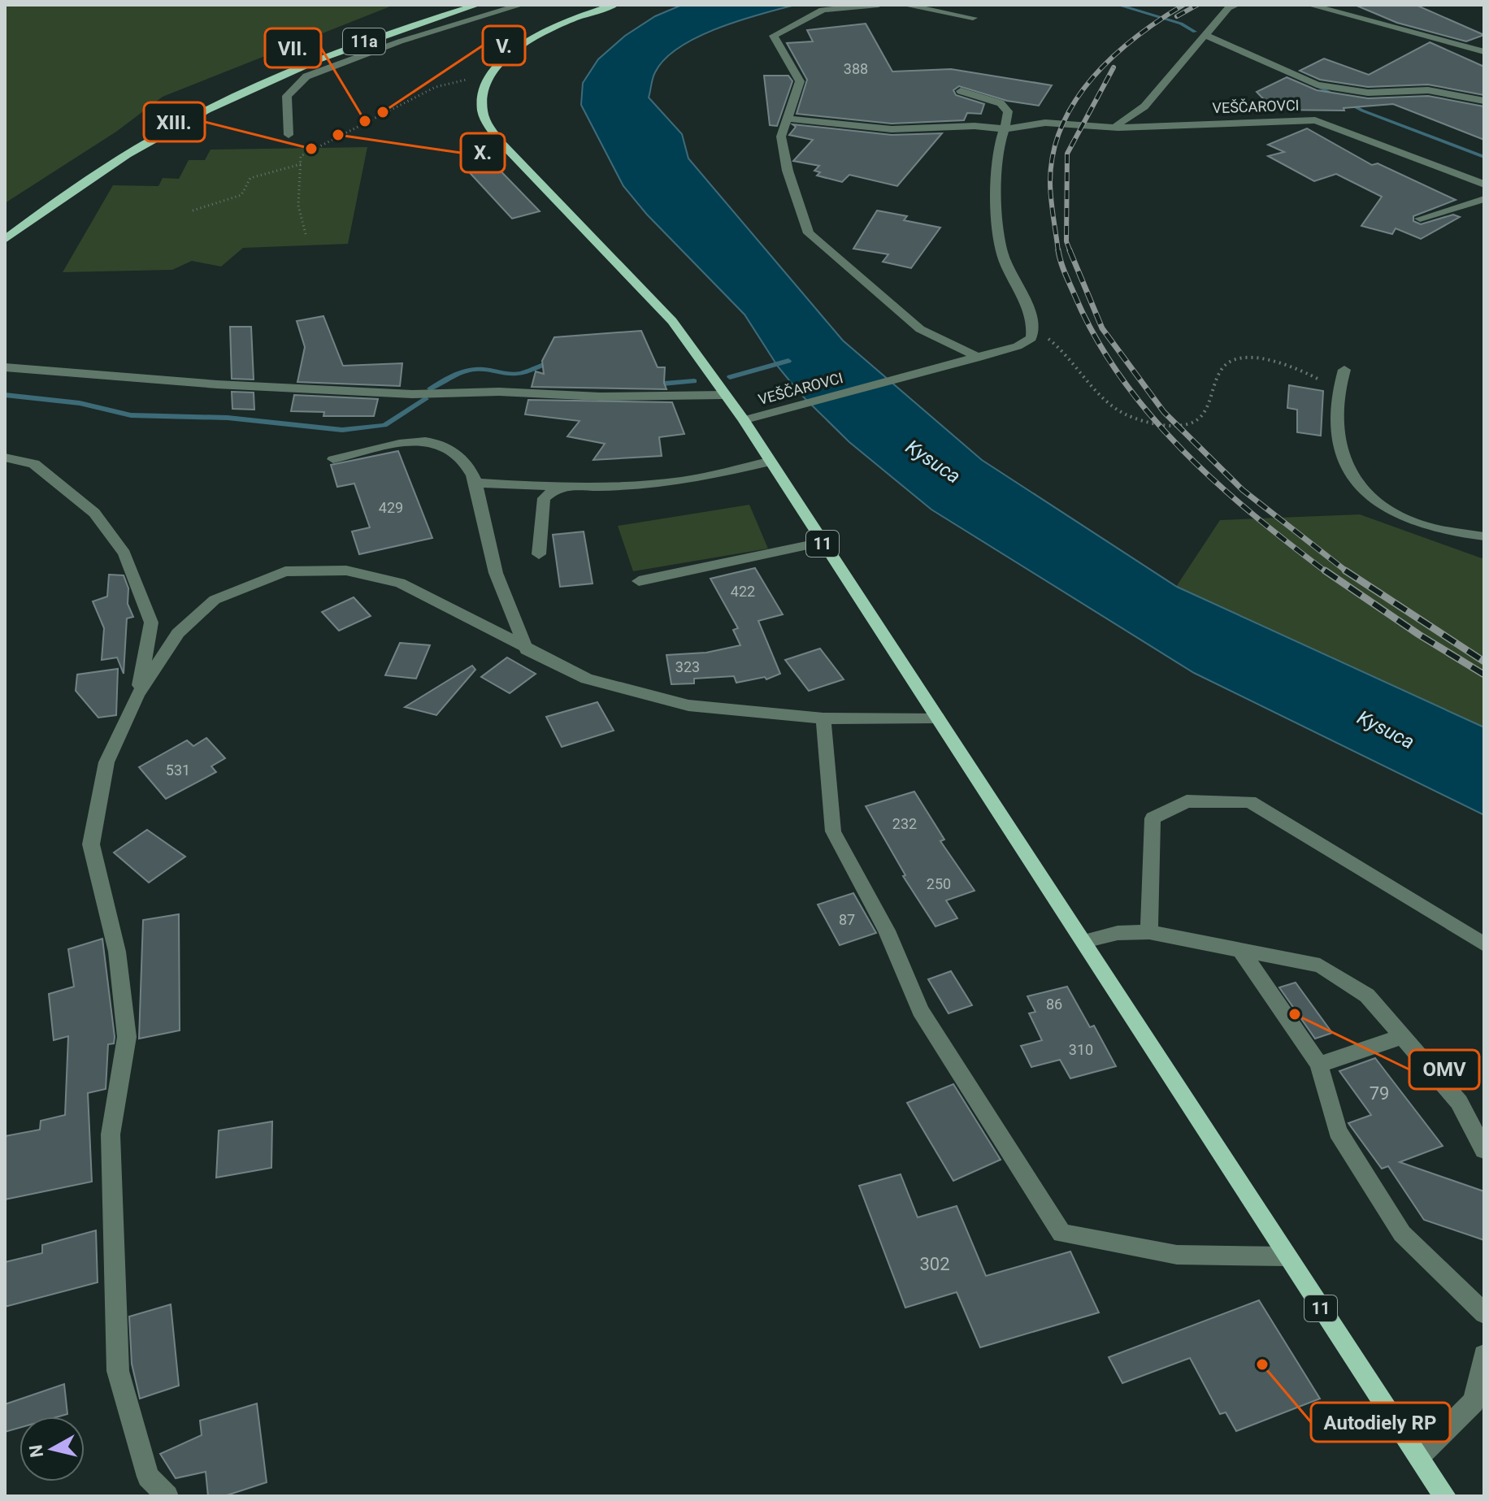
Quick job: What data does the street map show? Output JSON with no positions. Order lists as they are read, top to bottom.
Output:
{
  "streets": {
    "main road": ["11a", "11"],
    "street": ["VEŠČAROVCI"]
  },
  "crossings": [
    ["VEŠČAROVCI", "11"]
  ],
  "water": ["Kysuca"],
  "places": [
    "V.",
    "VII.",
    "X.",
    "XIII.",
    "OMV",
    "Autodiely RP"
  ],
  "house_numbers": [
    "388",
    "429",
    "422",
    "323",
    "531",
    "232",
    "250",
    "87",
    "86",
    "310",
    "79",
    "302"
  ],
  "north": "left"
}
